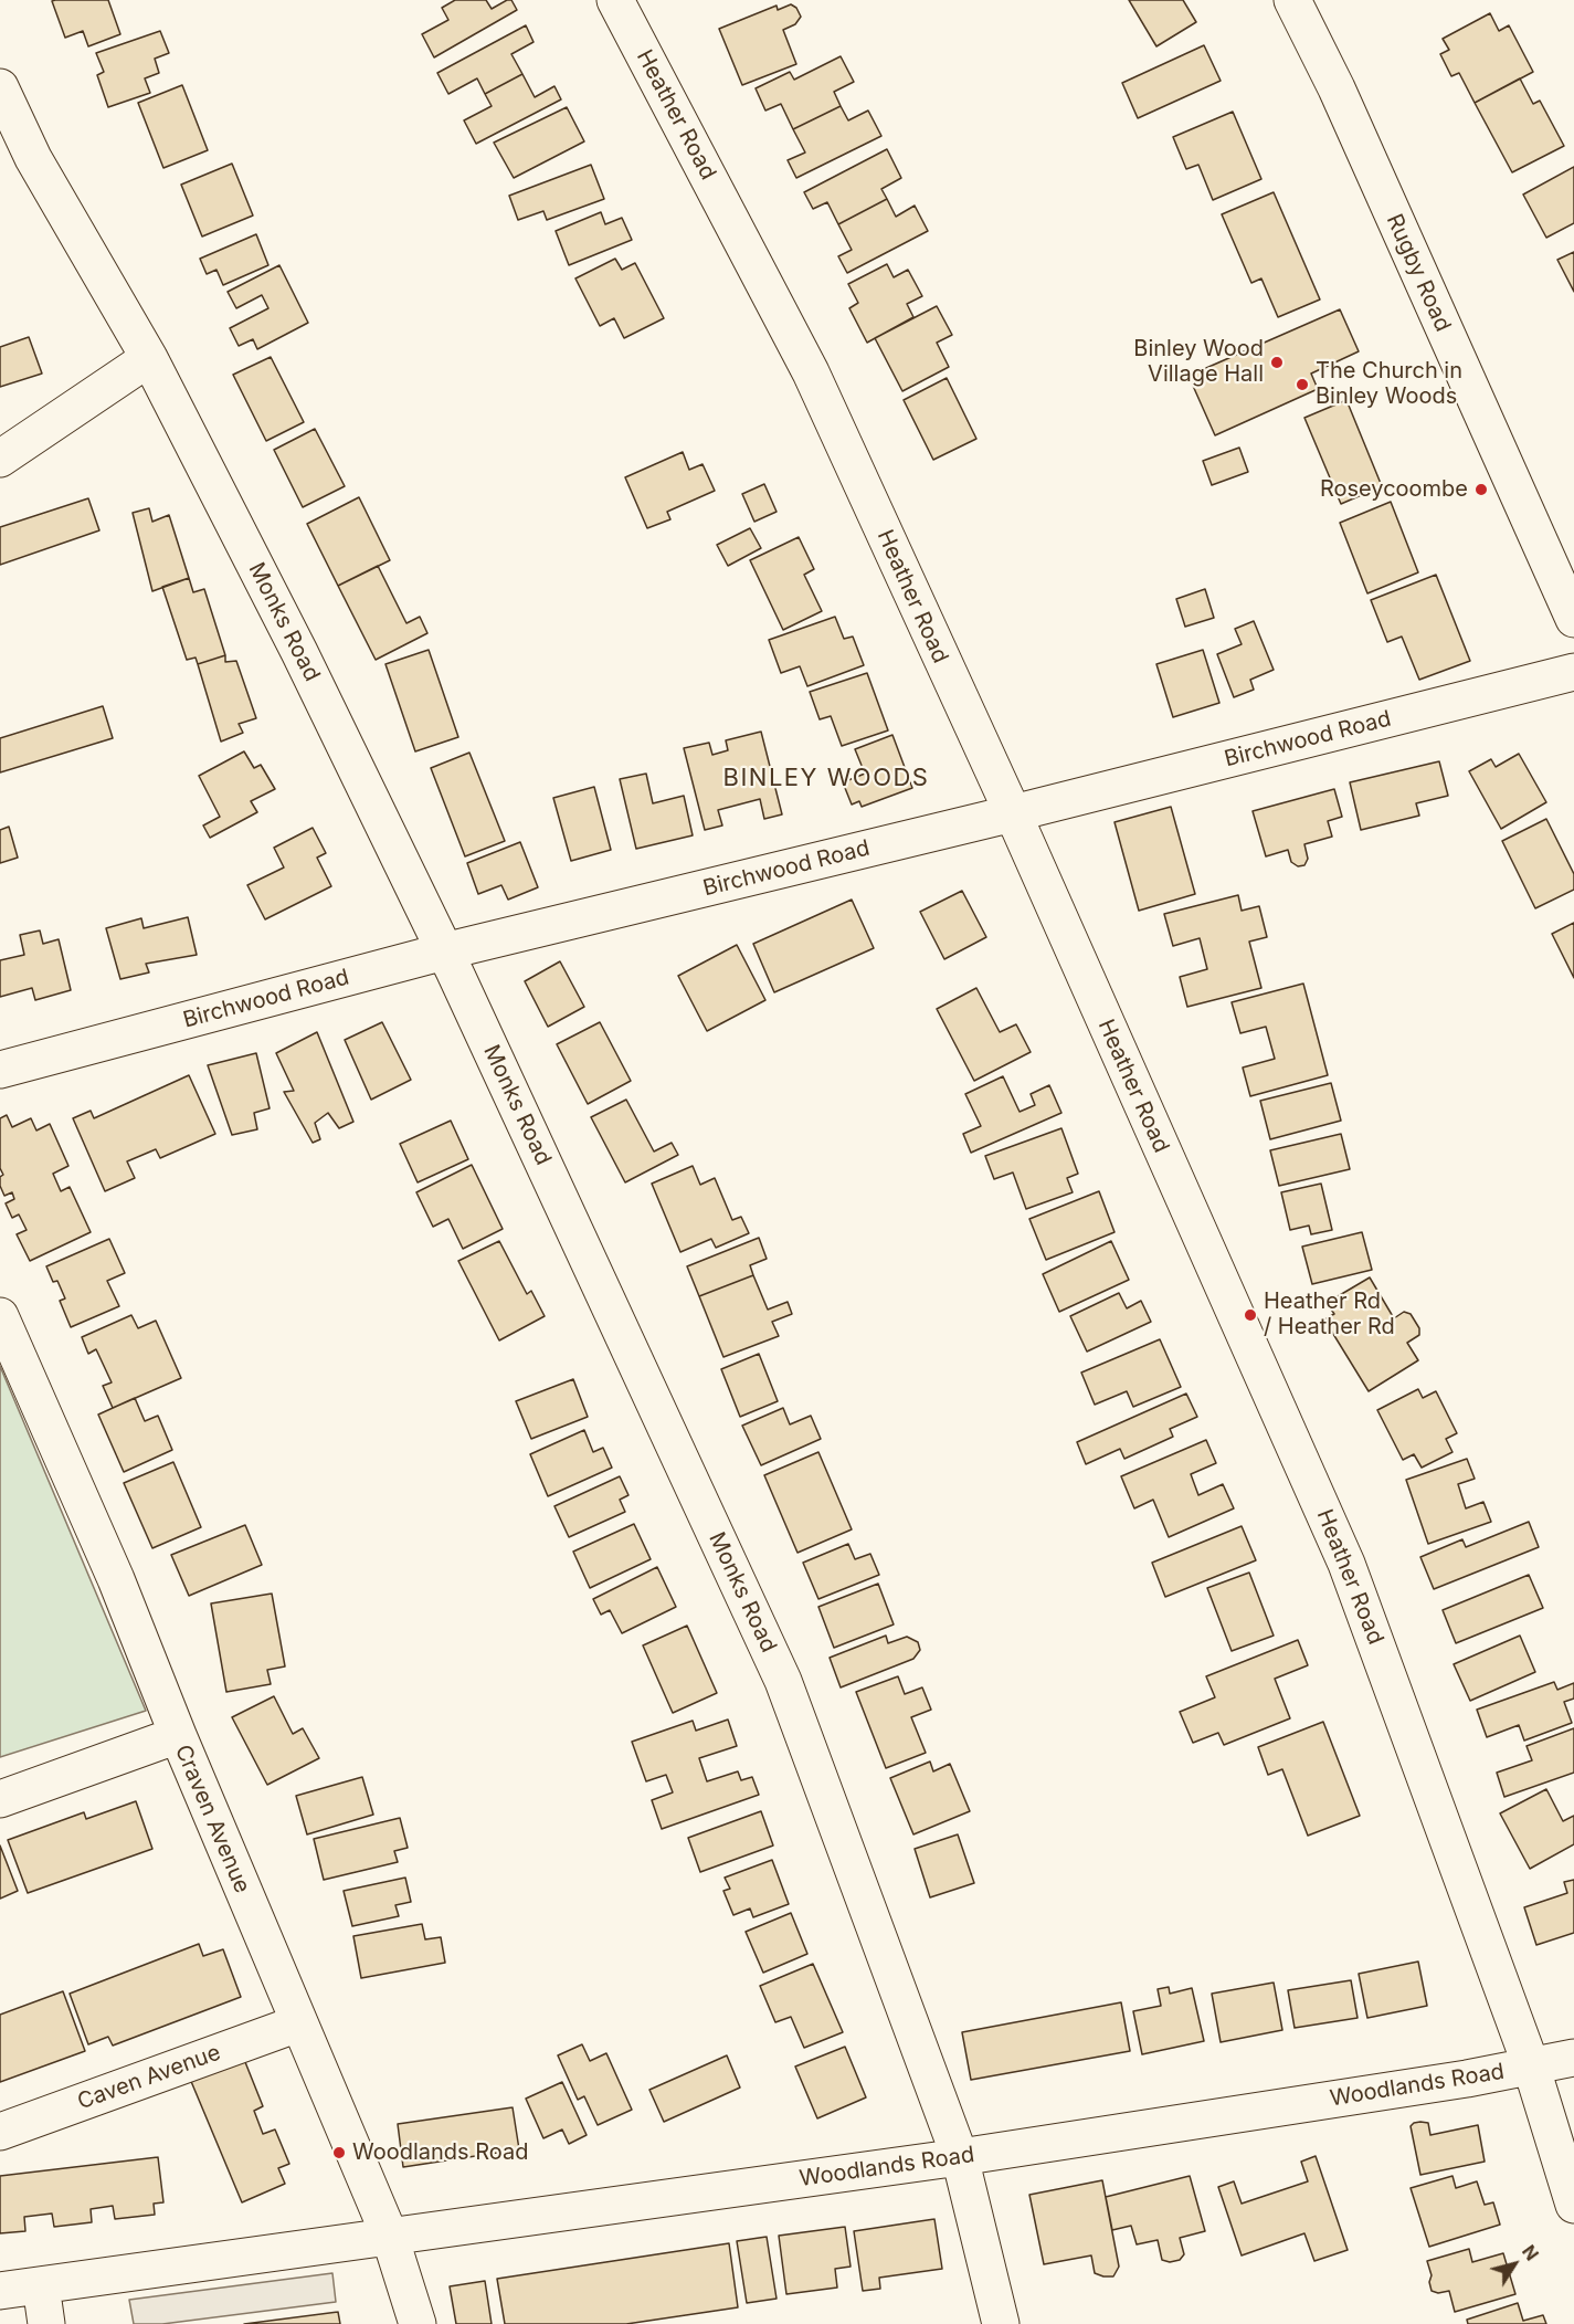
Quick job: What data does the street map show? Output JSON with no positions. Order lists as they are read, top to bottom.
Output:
{
  "streets": {
    "street": [
      "Heather Road",
      "Rugby Road",
      "Monks Road",
      "Birchwood Road",
      "Craven Avenue",
      "Caven Avenue",
      "Woodlands Road"
    ]
  },
  "crossings": [
    ["Heather Road", "Birchwood Road"],
    ["Heather Road", "Woodlands Road"],
    ["Monks Road", "Birchwood Road"],
    ["Monks Road", "Woodlands Road"],
    ["Craven Avenue", "Caven Avenue"],
    ["Craven Avenue", "Woodlands Road"]
  ],
  "districts": ["BINLEY WOODS"],
  "places": [
    "Binley Wood Village Hall",
    "The Church in Binley Woods",
    "Roseycoombe",
    "Heather Rd / Heather Rd",
    "Woodlands Road"
  ],
  "north": "top right"
}
